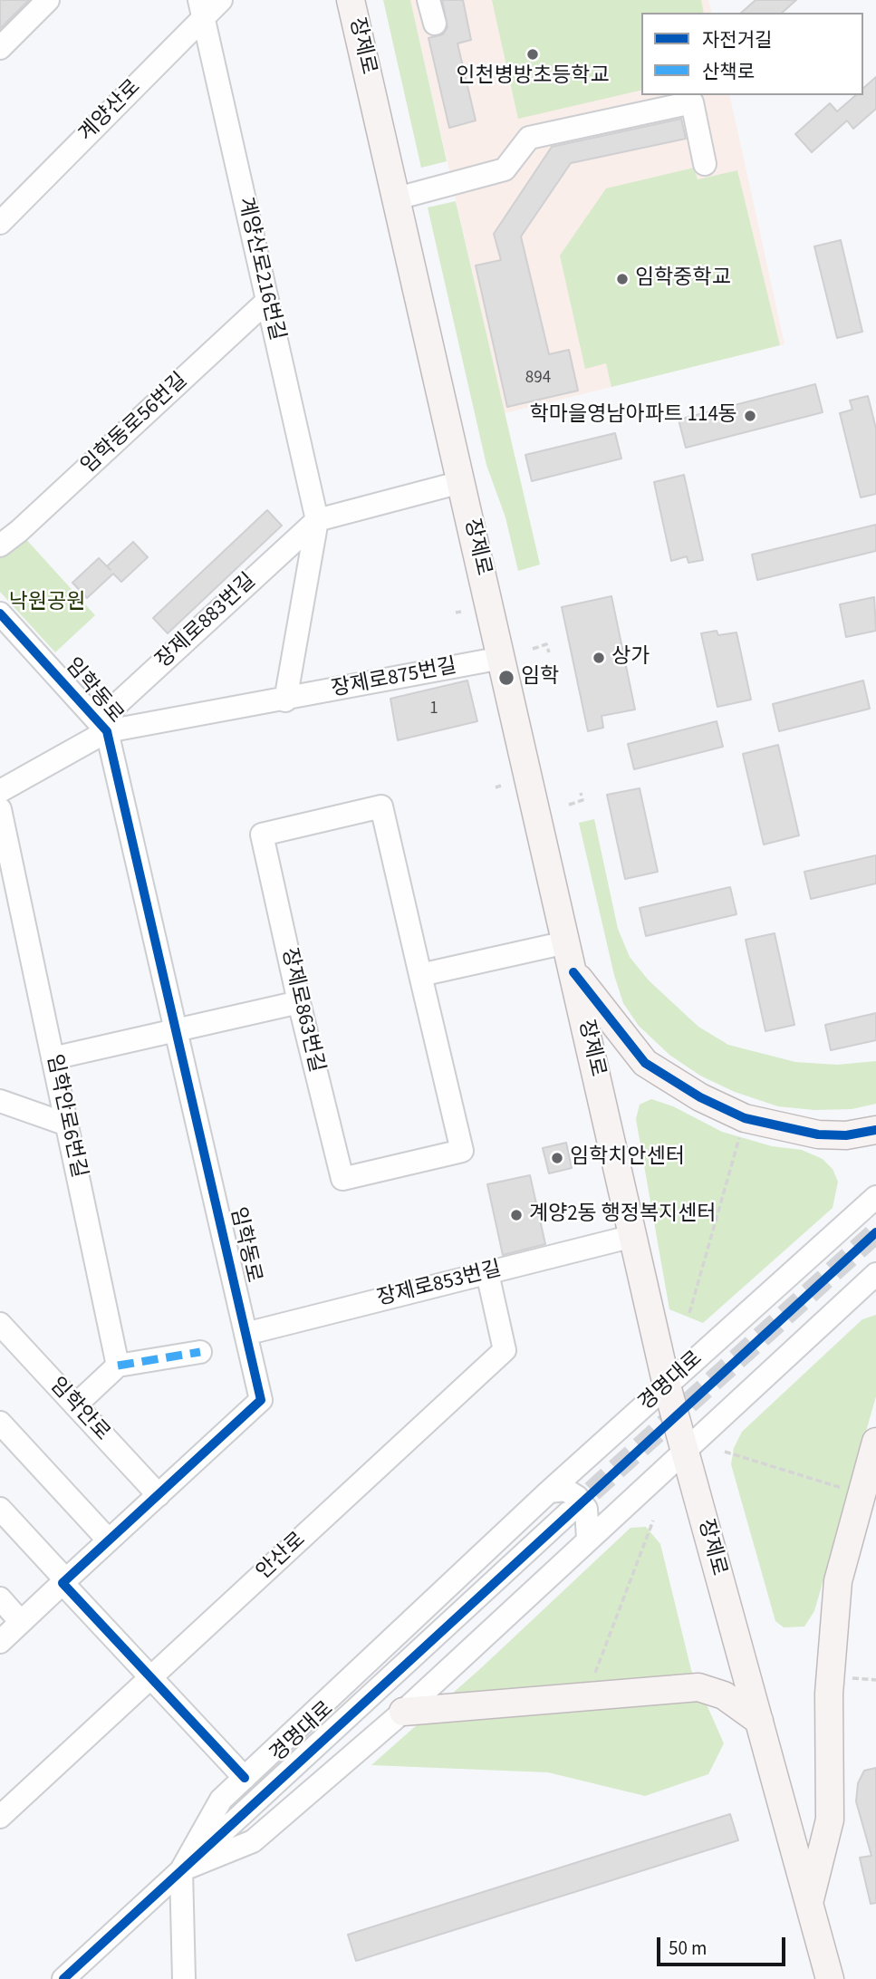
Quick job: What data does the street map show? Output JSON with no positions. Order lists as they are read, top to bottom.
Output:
{
  "streets": {
    "main road": ["장제로"],
    "street": [
      "계양산로",
      "계양산로216번길",
      "임학동로56번길",
      "장제로883번길",
      "장제로875번길",
      "임학동로",
      "장제로863번길",
      "임학안로6번길",
      "장제로853번길",
      "경명대로",
      "임학안로",
      "안산로"
    ]
  },
  "crossings": [
    ["장제로", "장제로883번길"],
    ["장제로", "장제로875번길"],
    ["장제로", "장제로853번길"],
    ["장제로", "경명대로"],
    ["계양산로", "계양산로216번길"],
    ["계양산로216번길", "임학동로56번길"],
    ["계양산로216번길", "장제로883번길"],
    ["장제로883번길", "장제로875번길"],
    ["장제로883번길", "임학동로"],
    ["장제로875번길", "임학동로"],
    ["임학동로", "장제로853번길"],
    ["임학동로", "임학안로"],
    ["장제로853번길", "안산로"]
  ],
  "parks": ["낙원공원"],
  "places": [
    "인천병방초등학교",
    "임학중학교",
    "학마을영남아파트 114동",
    "상가",
    "임학",
    "임학치안센터",
    "계양2동 행정복지센터"
  ],
  "house_numbers": ["894", "1"],
  "legend": ["자전거길", "산책로"],
  "scale_bar": "50 m"
}
